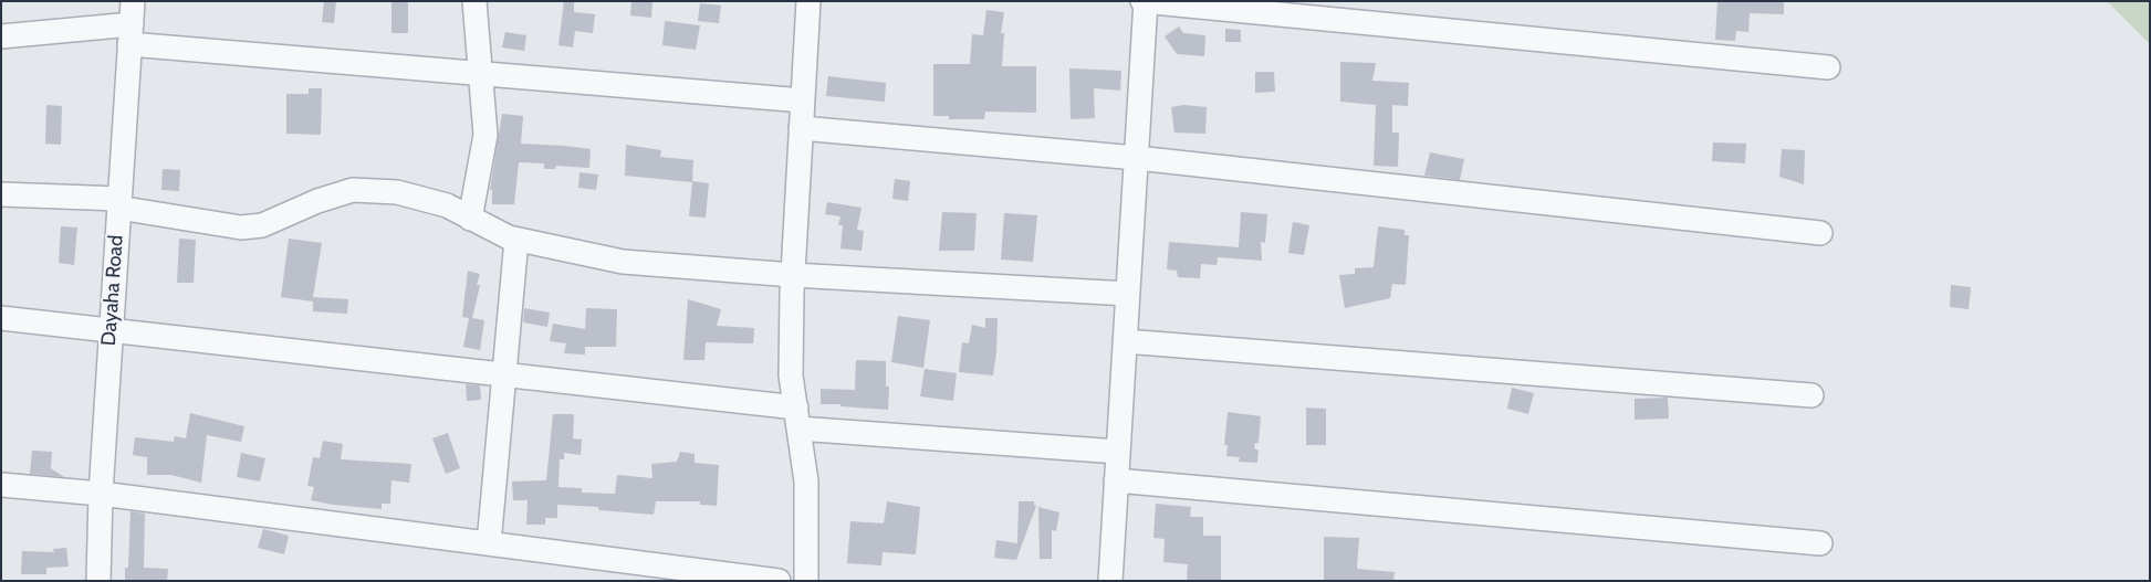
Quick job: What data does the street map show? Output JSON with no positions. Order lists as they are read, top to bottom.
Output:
{
  "streets": {
    "street": ["Dayaha Road"]
  }
}
